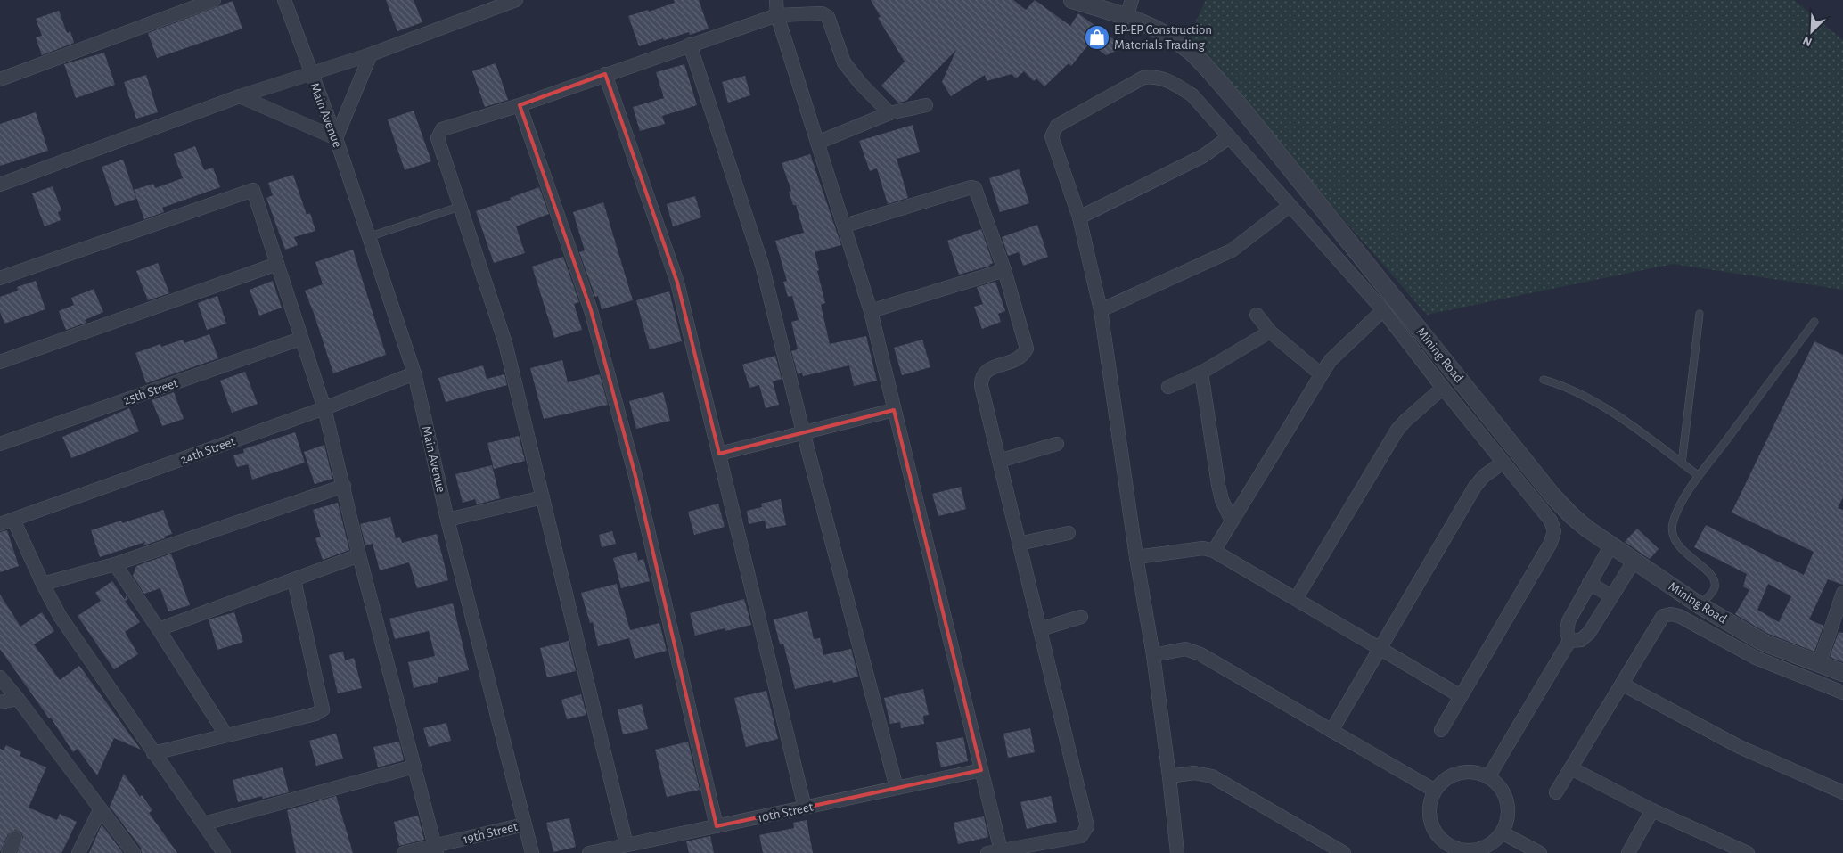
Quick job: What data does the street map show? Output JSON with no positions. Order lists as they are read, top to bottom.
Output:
{
  "streets": {
    "street": [
      "Main Avenue",
      "Mining Road",
      "25th Street",
      "24th Street",
      "10th Street",
      "19th Street"
    ]
  },
  "crossings": [
    ["Main Avenue", "24th Street"],
    ["Main Avenue", "19th Street"]
  ],
  "places": {
    "shop": ["EP-EP Construction Materials Trading"]
  },
  "north": "bottom left"
}
